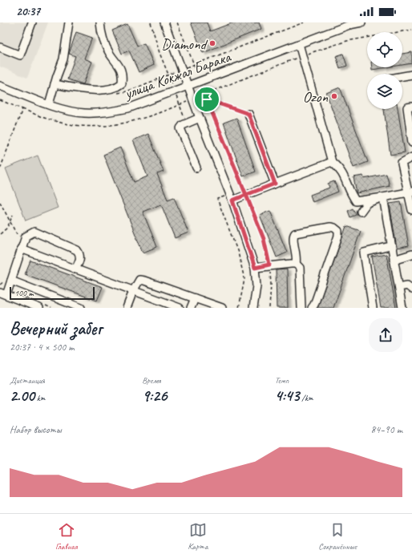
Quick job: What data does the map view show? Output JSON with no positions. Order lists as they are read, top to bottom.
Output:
{
  "streets": {
    "street": ["улица Кокжал Барака"]
  },
  "places": ["Diamond", "Ozon"],
  "scale_bar": "100 m",
  "page": {
    "status": "20:37",
    "scale": "100 m",
    "heading": ["Вечерний забег", "20:37 · 4 × 500 m"],
    "stats": [
      ["Дистанция", "2.00 km"],
      ["Время", "9:26"],
      ["Темп", "4:43 /km"]
    ],
    "chart": ["Набор высоты", "84–90 m"],
    "tabs": ["Главная", "Карта", "Сохранённые"]
  }
}
